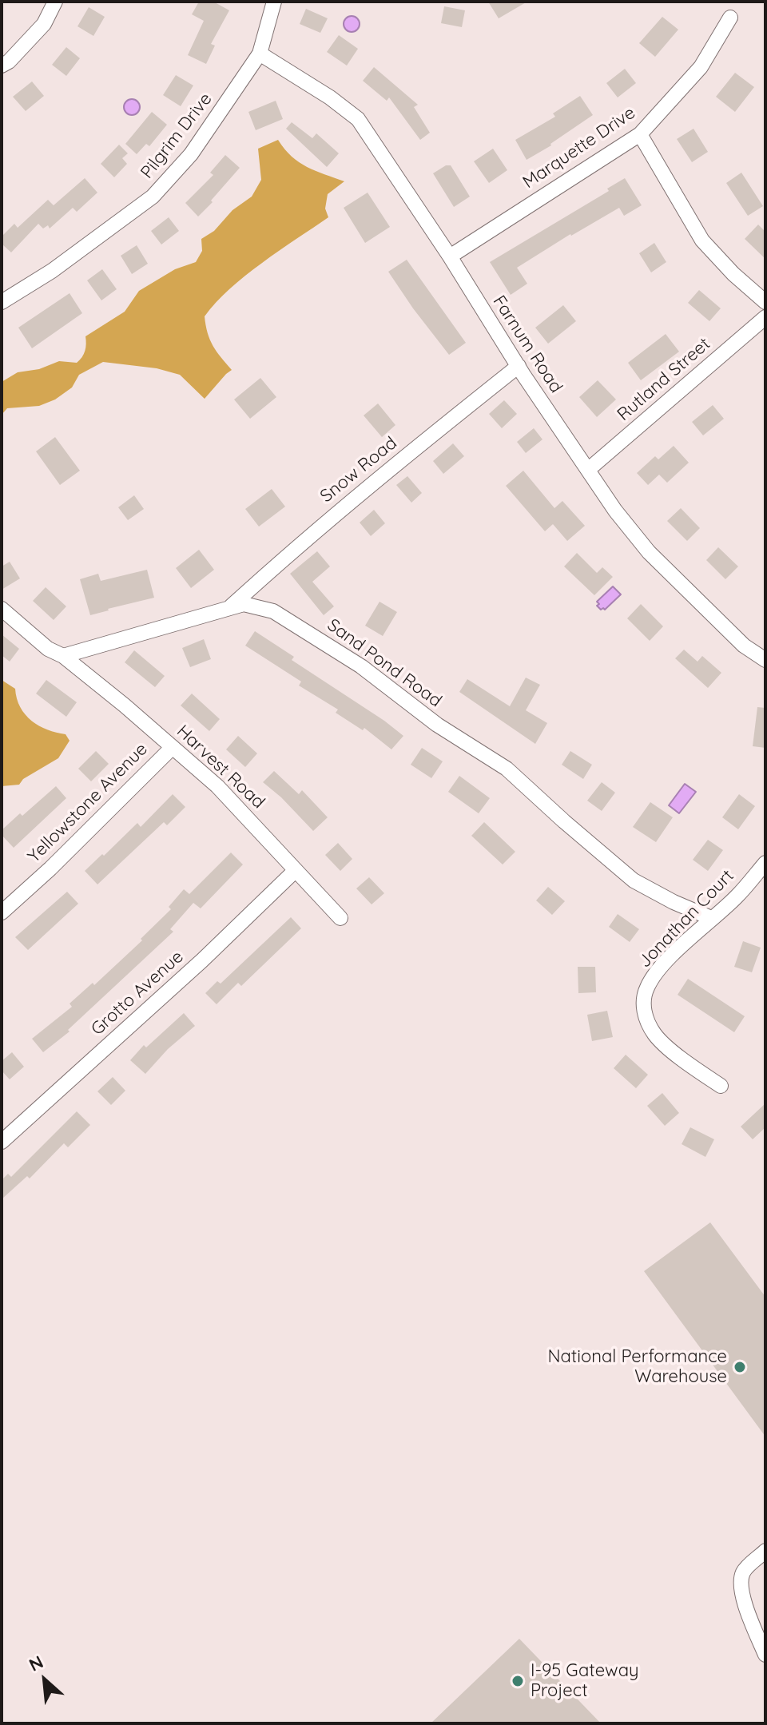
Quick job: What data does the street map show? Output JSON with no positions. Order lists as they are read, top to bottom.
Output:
{
  "streets": {
    "street": [
      "Pilgrim Drive",
      "Marquette Drive",
      "Farnum Road",
      "Rutland Street",
      "Snow Road",
      "Sand Pond Road",
      "Harvest Road",
      "Yellowstone Avenue",
      "Jonathan Court",
      "Grotto Avenue"
    ]
  },
  "crossings": [
    ["Pilgrim Drive", "Farnum Road"],
    ["Marquette Drive", "Farnum Road"],
    ["Farnum Road", "Rutland Street"],
    ["Farnum Road", "Snow Road"],
    ["Snow Road", "Sand Pond Road"],
    ["Sand Pond Road", "Harvest Road"],
    ["Sand Pond Road", "Jonathan Court"],
    ["Harvest Road", "Yellowstone Avenue"],
    ["Harvest Road", "Grotto Avenue"]
  ],
  "places": ["National Performance Warehouse", "I-95 Gateway Project"],
  "north": "top left"
}
